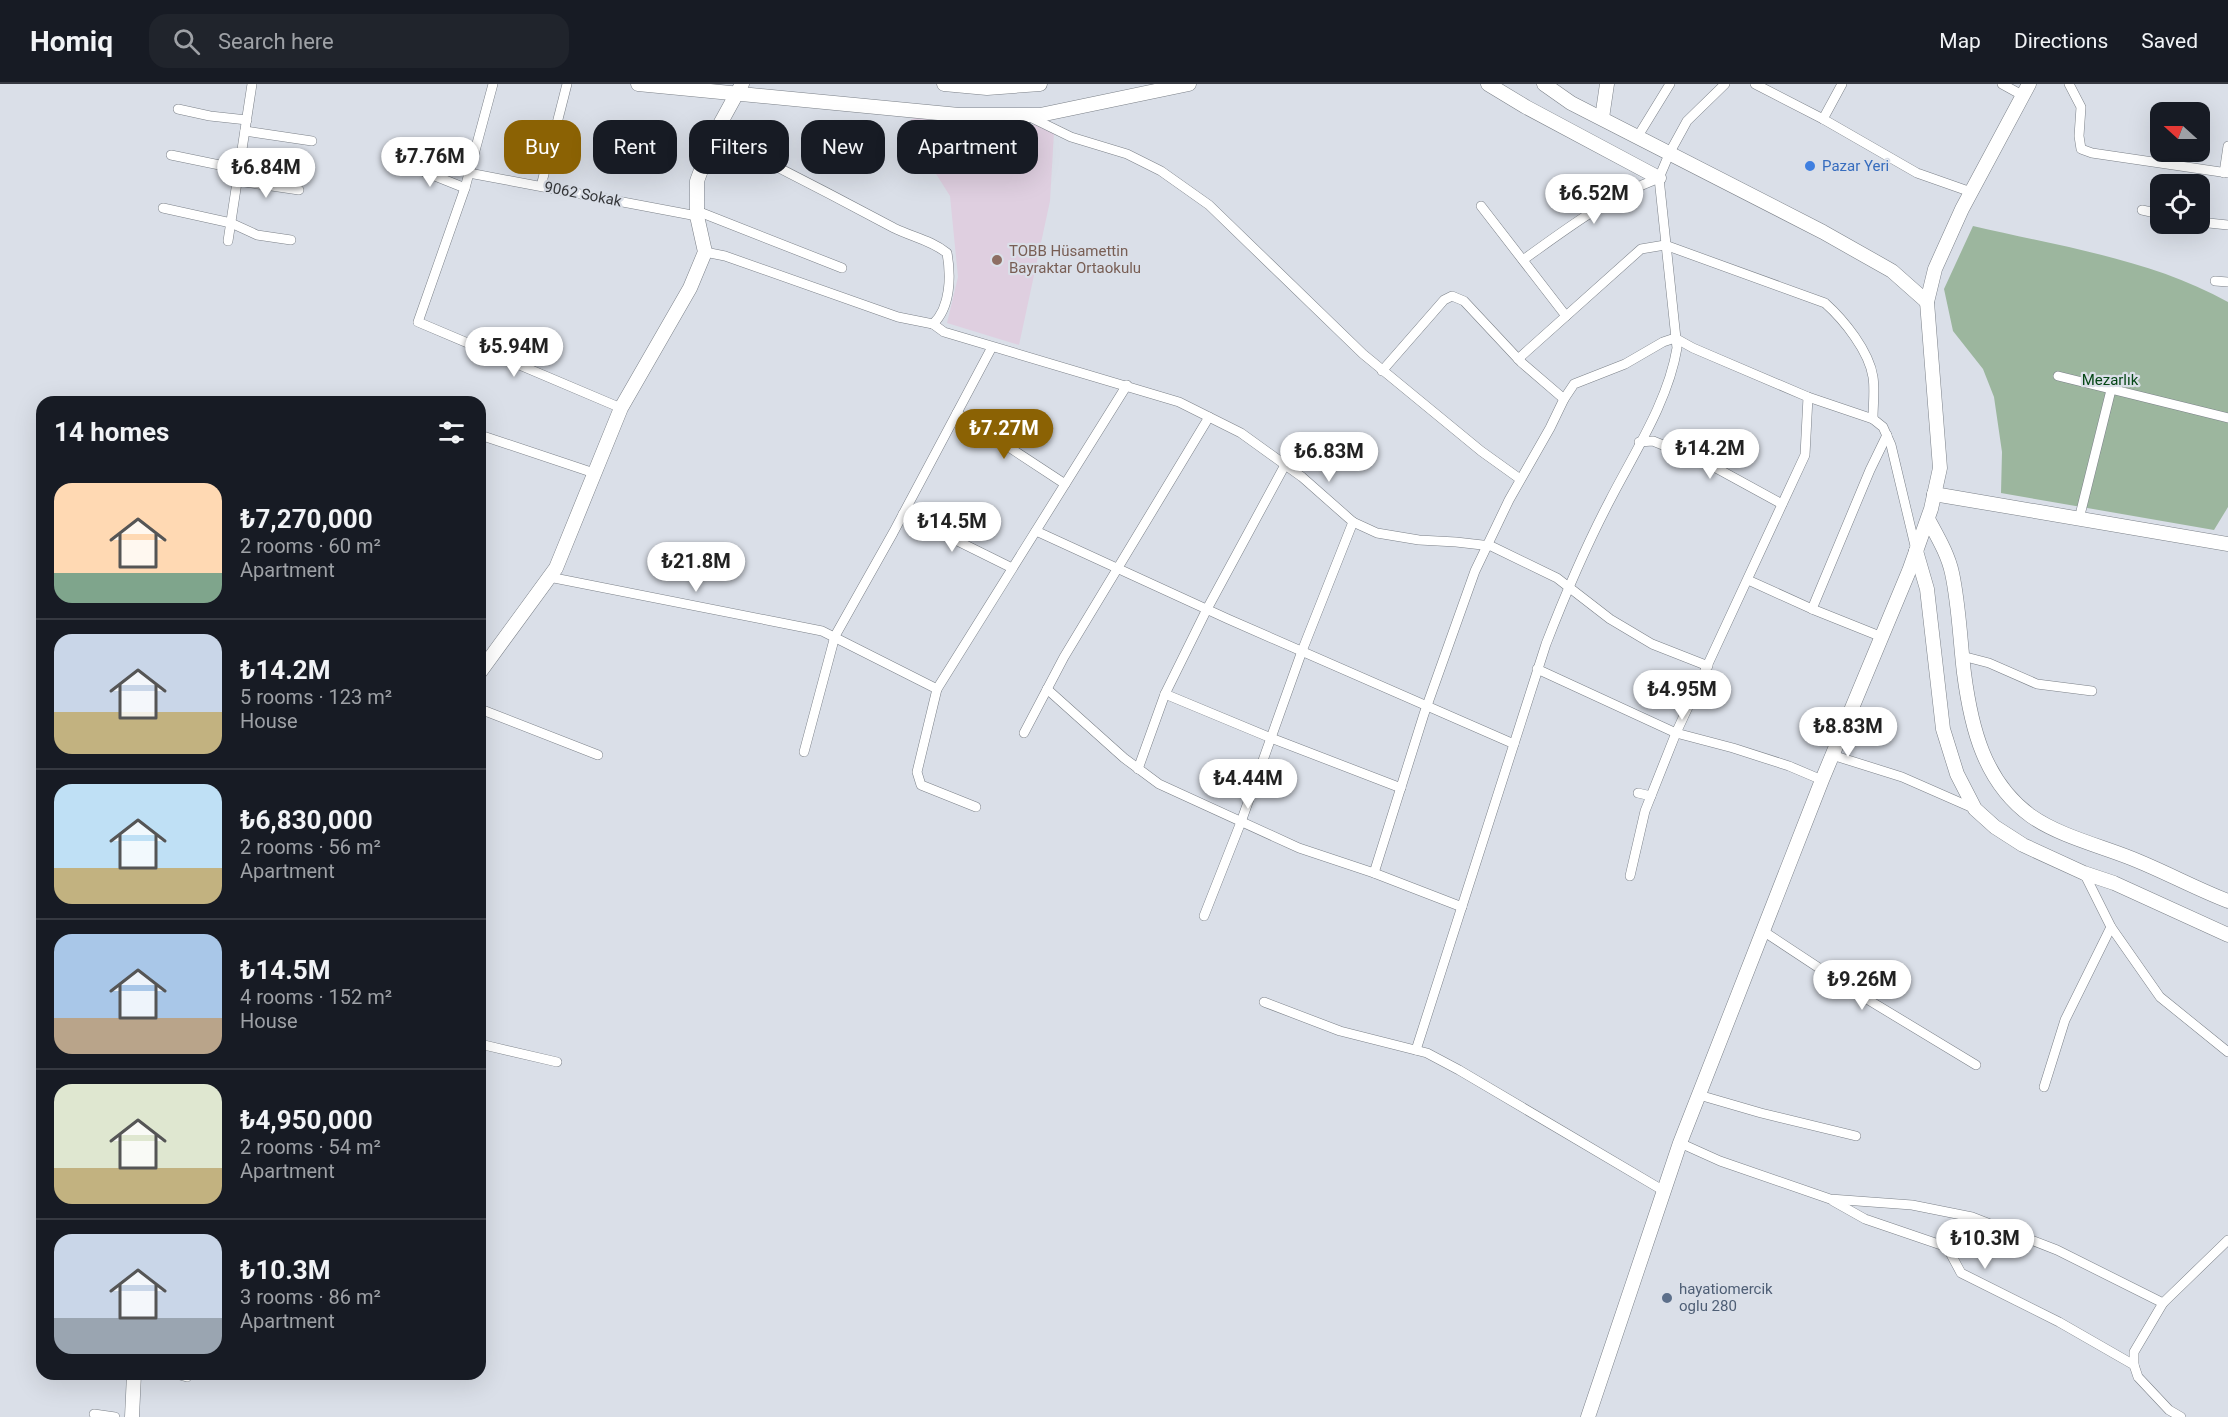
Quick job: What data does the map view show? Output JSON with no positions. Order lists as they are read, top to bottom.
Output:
{
  "streets": {
    "street": ["9062 Sokak"]
  },
  "parks": ["Mezarlık"],
  "places": ["Pazar Yeri", "TOBB Hüsamettin Bayraktar Ortaokulu", "hayatiomercik oglu 280"],
  "north": "left",
  "page": {
    "header": "Homiq",
    "search": "Search here",
    "nav": ["Map", "Directions", "Saved"],
    "chip": [
      "Buy",
      "Rent",
      "Filters",
      "New",
      "Apartment"
    ],
    "price": [
      "₺7.76M",
      "₺6.84M",
      "₺6.52M",
      "₺5.94M",
      "₺7.27M",
      "₺14.2M",
      "₺6.83M",
      "₺14.5M",
      "₺21.8M",
      "₺4.95M",
      "₺8.83M",
      "₺4.44M",
      "₺9.26M",
      "₺10.3M"
    ],
    "heading": "14 homes",
    "list": [
      {
        "name": "₺7,270,000",
        "note": "2 rooms · 60 m² · Apartment"
      },
      {
        "name": "₺14.2M",
        "note": "5 rooms · 123 m² · House"
      },
      {
        "name": "₺6,830,000",
        "note": "2 rooms · 56 m² · Apartment"
      },
      {
        "name": "₺14.5M",
        "note": "4 rooms · 152 m² · House"
      },
      {
        "name": "₺4,950,000",
        "note": "2 rooms · 54 m² · Apartment"
      },
      {
        "name": "₺10.3M",
        "note": "3 rooms · 86 m² · Apartment"
      }
    ]
  }
}
